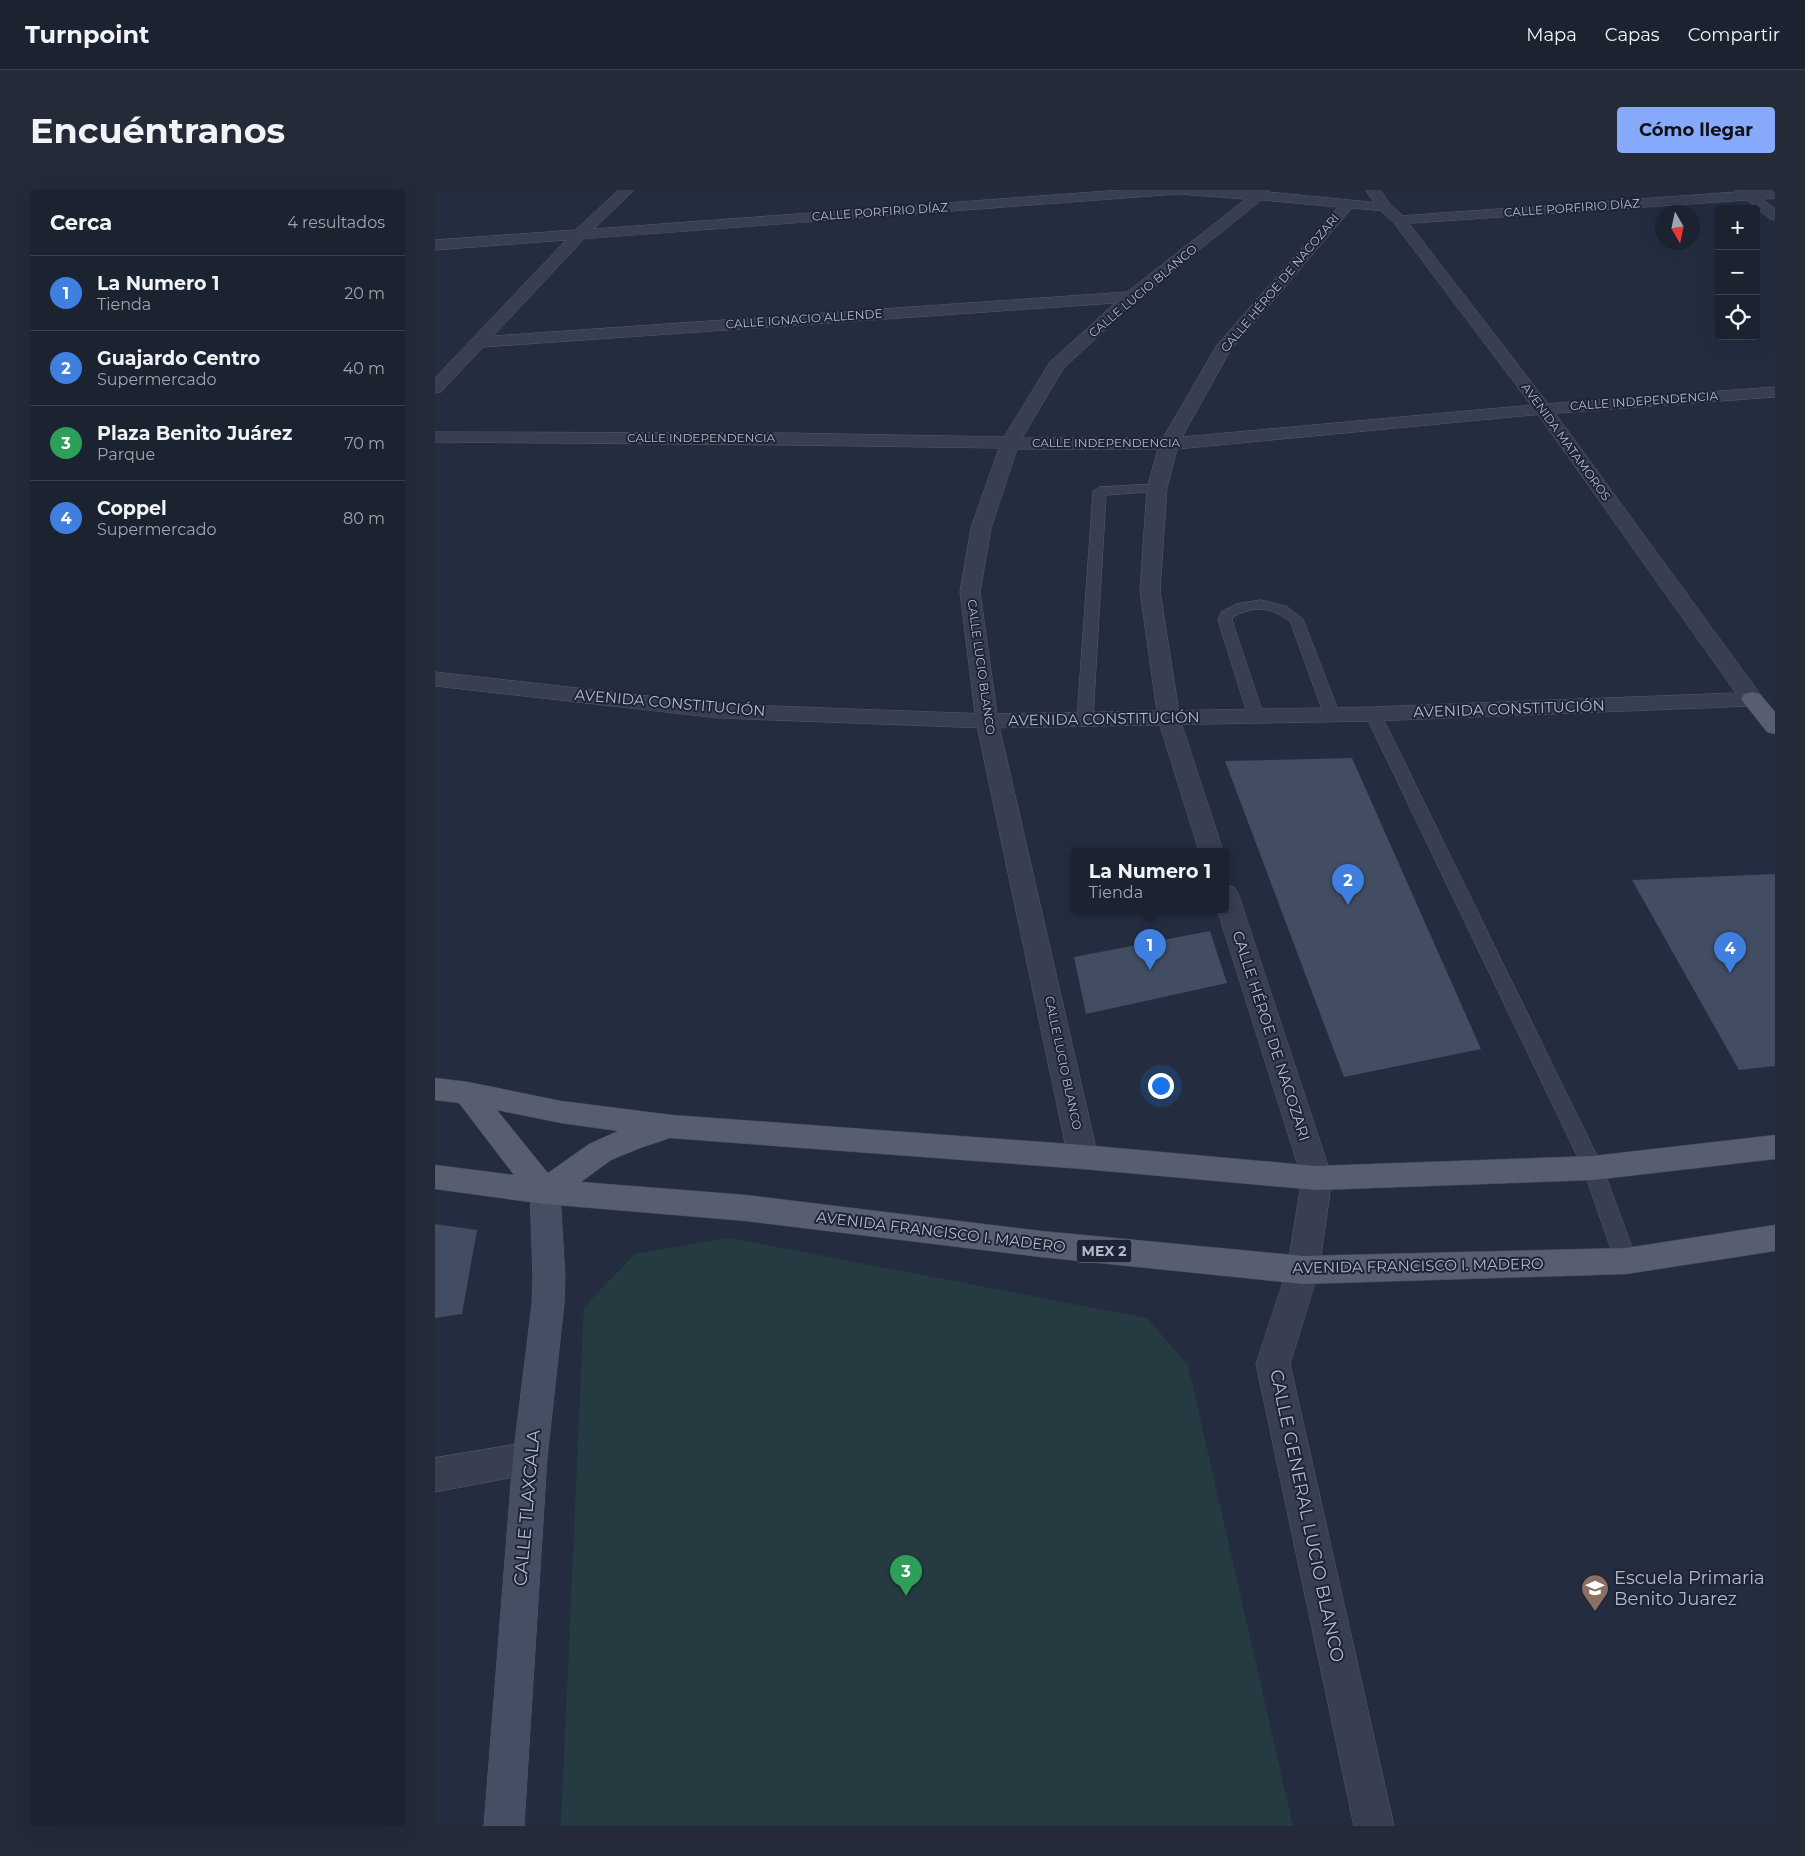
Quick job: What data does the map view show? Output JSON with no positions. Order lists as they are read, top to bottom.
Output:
{
  "streets": {
    "main road": [
      "AVENIDA CONSTITUCIÓN",
      "AVENIDA FRANCISCO I. MADERO",
      "MEX 2",
      "CALLE TLAXCALA"
    ],
    "street": [
      "CALLE PORFIRIO DÍAZ",
      "CALLE HÉROE DE NACOZARI",
      "CALLE LUCIO BLANCO",
      "CALLE IGNACIO ALLENDE",
      "CALLE INDEPENDENCIA",
      "AVENIDA MATAMOROS",
      "CALLE GENERAL LUCIO BLANCO"
    ]
  },
  "crossings": [
    ["CALLE PORFIRIO DÍAZ", "AVENIDA MATAMOROS"],
    ["CALLE HÉROE DE NACOZARI", "CALLE INDEPENDENCIA"],
    ["CALLE HÉROE DE NACOZARI", "AVENIDA CONSTITUCIÓN"],
    ["CALLE HÉROE DE NACOZARI", "CALLE GENERAL LUCIO BLANCO"],
    ["CALLE LUCIO BLANCO", "CALLE IGNACIO ALLENDE"],
    ["CALLE LUCIO BLANCO", "CALLE INDEPENDENCIA"],
    ["CALLE LUCIO BLANCO", "AVENIDA CONSTITUCIÓN"],
    ["CALLE INDEPENDENCIA", "AVENIDA MATAMOROS"],
    ["AVENIDA MATAMOROS", "AVENIDA CONSTITUCIÓN"],
    ["AVENIDA FRANCISCO I. MADERO", "CALLE TLAXCALA"],
    ["AVENIDA FRANCISCO I. MADERO", "CALLE GENERAL LUCIO BLANCO"]
  ],
  "places": {
    "school or university": ["Escuela Primaria Benito Juarez"]
  },
  "north": "bottom",
  "page": {
    "header": "Turnpoint",
    "nav": ["Mapa", "Capas", "Compartir"],
    "buttons": "Cómo llegar",
    "title": "Encuéntranos",
    "heading": ["Cerca", "4 resultados"],
    "map_buttons": ["+", "−"],
    "list": [
      {
        "mark": "1",
        "name": "La Numero 1",
        "note": "Tienda",
        "value": "20 m"
      },
      {
        "mark": "2",
        "name": "Guajardo Centro",
        "note": "Supermercado",
        "value": "40 m"
      },
      {
        "mark": "3",
        "name": "Plaza Benito Juárez",
        "note": "Parque",
        "value": "70 m"
      },
      {
        "mark": "4",
        "name": "Coppel",
        "note": "Supermercado",
        "value": "80 m"
      }
    ],
    "popup": ["La Numero 1", "Tienda"],
    "pins": [
      "2",
      "1",
      "4",
      "3"
    ]
  }
}
